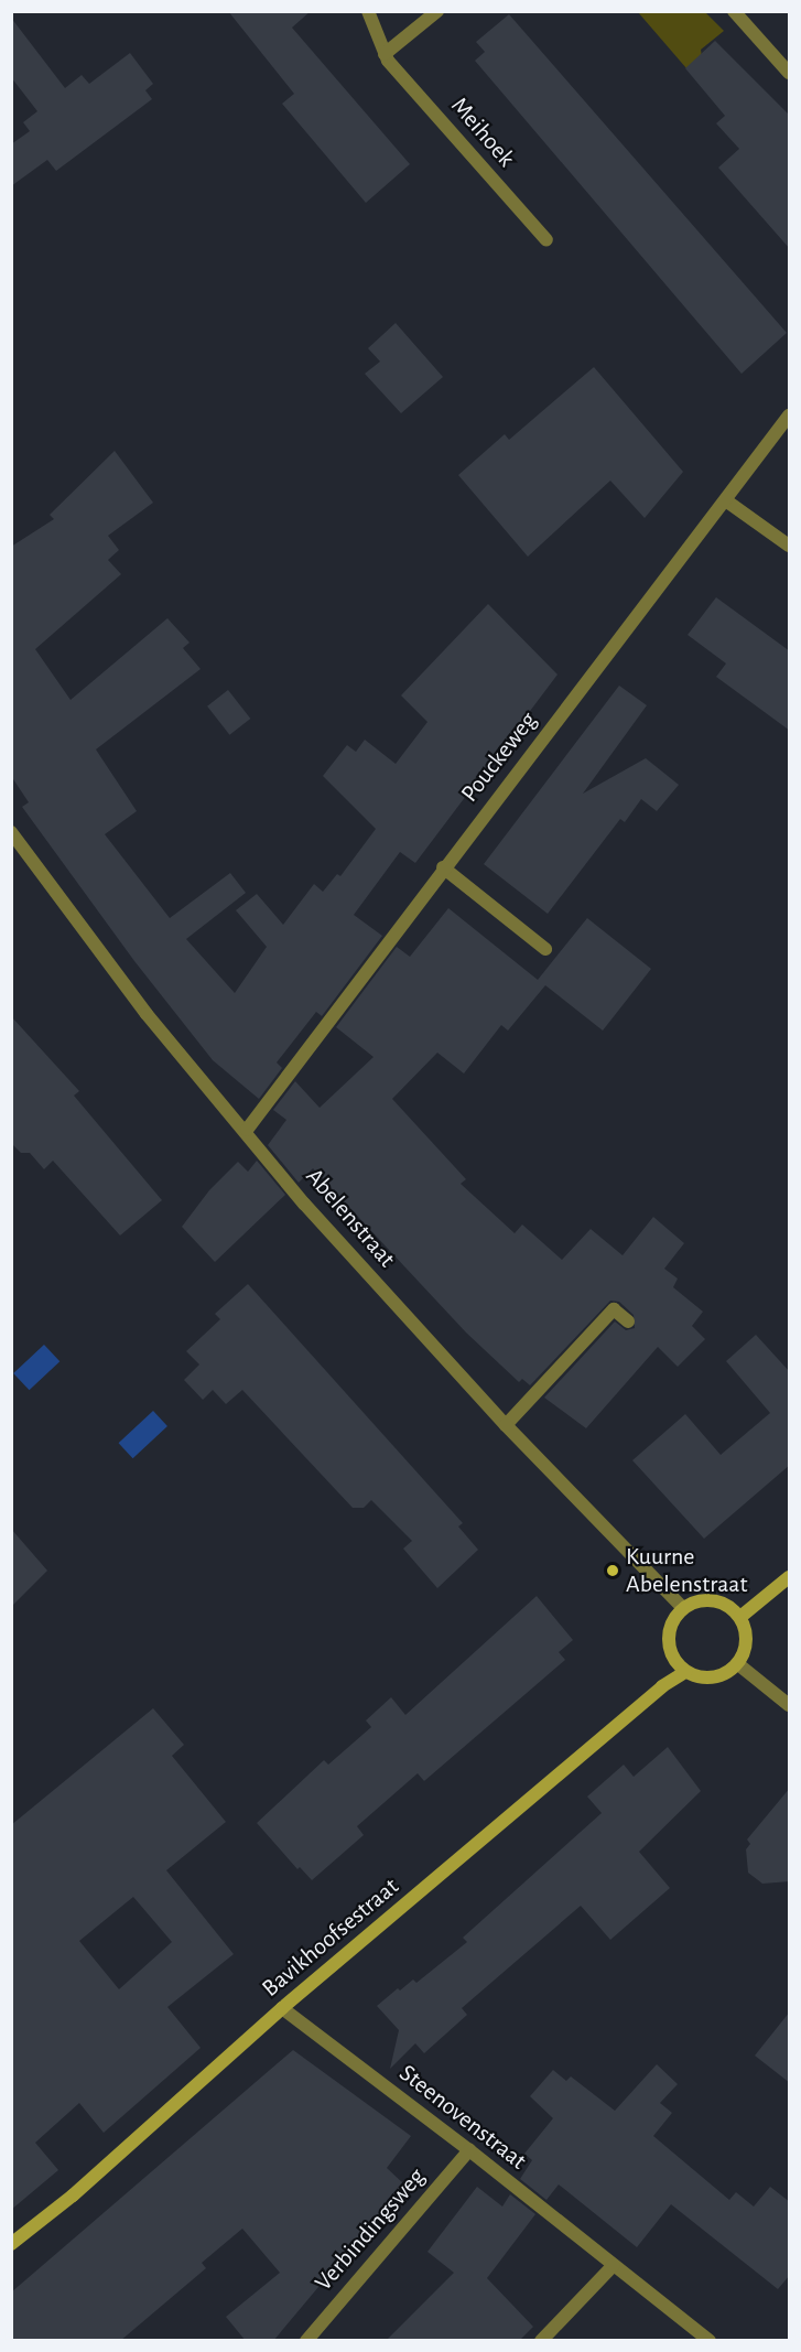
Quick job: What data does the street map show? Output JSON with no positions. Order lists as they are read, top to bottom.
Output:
{
  "streets": {
    "street": [
      "Meihoek",
      "Pouckeweg",
      "Abelenstraat",
      "Bavikhoofsestraat",
      "Steenovenstraat",
      "Verbindingsweg"
    ]
  },
  "crossings": [
    ["Pouckeweg", "Abelenstraat"],
    ["Abelenstraat", "Bavikhoofsestraat"],
    ["Bavikhoofsestraat", "Steenovenstraat"],
    ["Steenovenstraat", "Verbindingsweg"]
  ],
  "places": ["Kuurne Abelenstraat"]
}
